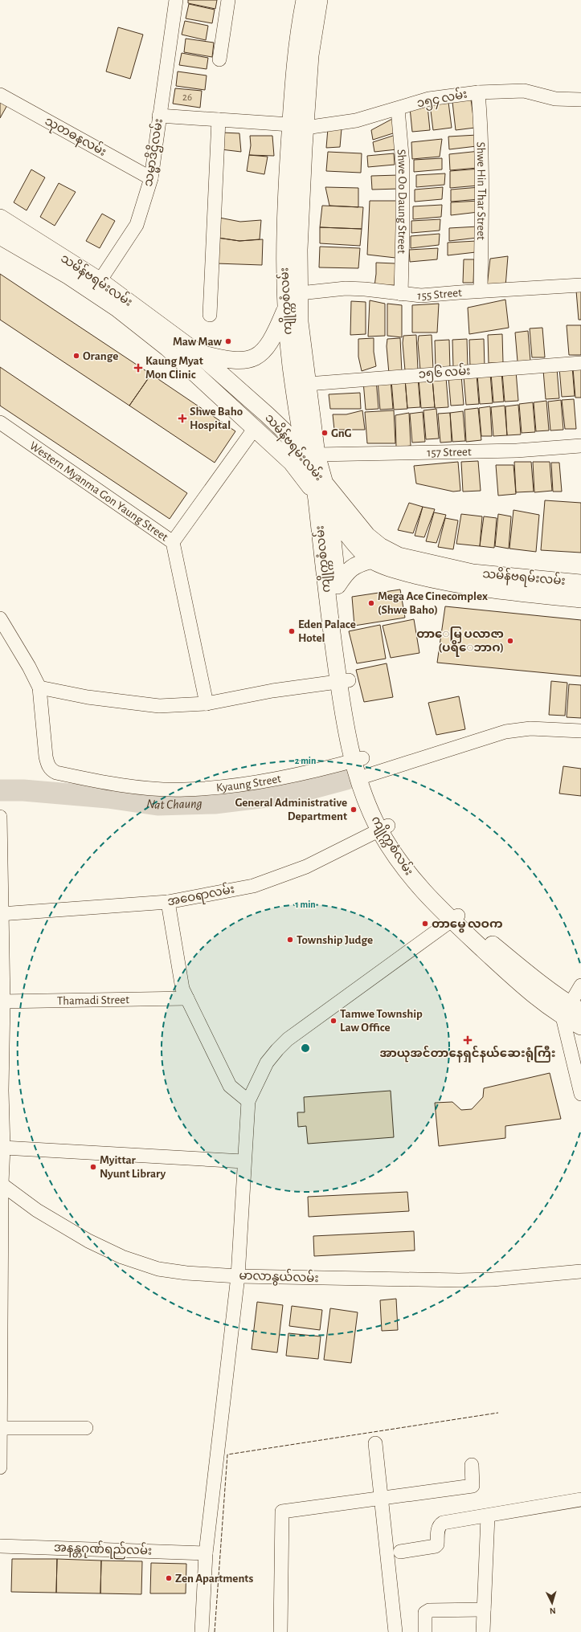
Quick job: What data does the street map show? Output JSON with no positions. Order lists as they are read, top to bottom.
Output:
{
  "streets": {
    "main road": ["သမိန်ဗရမ်းလမ်း", "ကျိုက္ကစံလမ်း"],
    "street": [
      "၁၅၄ လမ်း",
      "သုတဓနလမ်း",
      "သမ္မာဒိဌိလမ်း",
      "Shwe Hin Thar Street",
      "Shwe Oo Daung Street",
      "155 Street",
      "၁၅၆ လမ်း",
      "157 Street",
      "Western Myanma Gon Yaung Street",
      "Kyaung Street",
      "အဝေရာလမ်း",
      "Thamadi Street",
      "မာလာနွယ်လမ်း",
      "အနန္တဂုဏ်ရည်လမ်း"
    ]
  },
  "crossings": [
    ["၁၅၄ လမ်း", "သမ္မာဒိဌိလမ်း"],
    ["၁၅၄ လမ်း", "Shwe Hin Thar Street"],
    ["၁၅၄ လမ်း", "Shwe Oo Daung Street"],
    ["၁၅၄ လမ်း", "ကျိုက္ကစံလမ်း"],
    ["သုတဓနလမ်း", "သမ္မာဒိဌိလမ်း"],
    ["သမ္မာဒိဌိလမ်း", "သမိန်ဗရမ်းလမ်း"],
    ["Shwe Hin Thar Street", "155 Street"],
    ["Shwe Oo Daung Street", "155 Street"],
    ["သမိန်ဗရမ်းလမ်း", "ကျိုက္ကစံလမ်း"],
    ["သမိန်ဗရမ်းလမ်း", "157 Street"],
    ["155 Street", "ကျိုက္ကစံလမ်း"],
    ["ကျိုက္ကစံလမ်း", "၁၅၆ လမ်း"],
    ["ကျိုက္ကစံလမ်း", "157 Street"],
    ["ကျိုက္ကစံလမ်း", "Kyaung Street"],
    ["ကျိုက္ကစံလမ်း", "အဝေရာလမ်း"]
  ],
  "water": ["Nat Chaung"],
  "places": {
    "other": [
      "Maw Maw",
      "Orange",
      "GnG",
      "Mega Ace Cinecomplex (Shwe Baho)",
      "Eden Palace Hotel",
      "တာေမြ ပလာဇာ (ပရိေဘာဂ)",
      "General Administrative Department",
      "တာမွေ လဝက",
      "Township Judge",
      "Tamwe Township Law Office",
      "Myittar Nyunt Library",
      "Zen Apartments"
    ],
    "health": ["Kaung Myat Mon Clinic", "Shwe Baho Hospital", "အာယုအင်တာနေရှင်နယ်ဆေးရုံကြီး"]
  },
  "house_numbers": ["26"],
  "north": "bottom",
  "rings": ["2 min", "1 min"]
}
